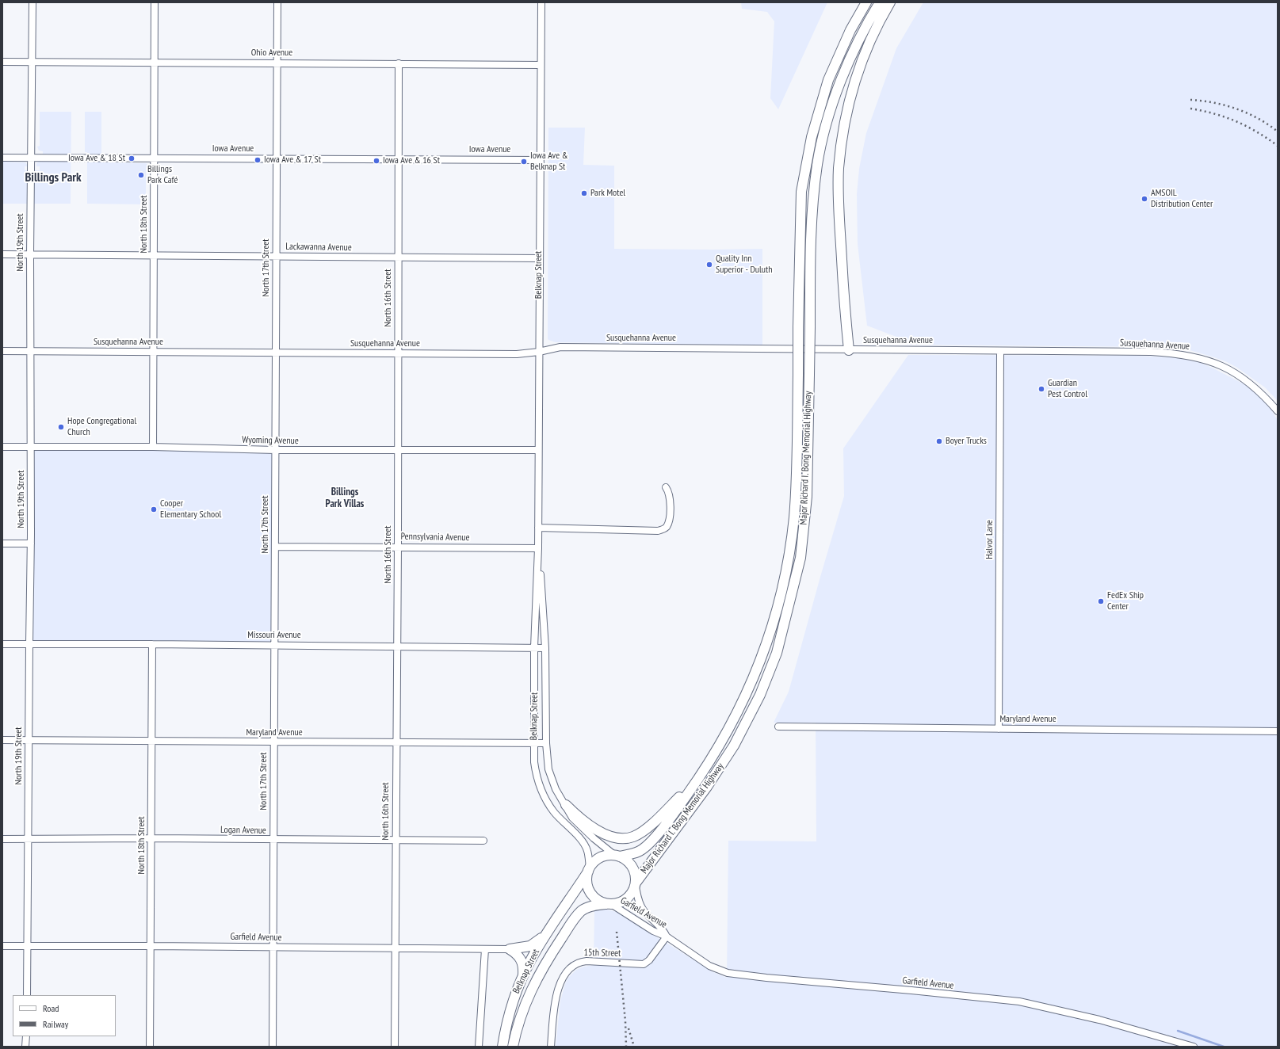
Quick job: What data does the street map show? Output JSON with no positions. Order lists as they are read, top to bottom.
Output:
{
  "streets": {
    "highway": ["Belknap Street", "Major Richard I. Bong Memorial Highway"],
    "street": [
      "Ohio Avenue",
      "Iowa Avenue",
      "North 18th Street",
      "North 19th Street",
      "Lackawanna Avenue",
      "North 17th Street",
      "North 16th Street",
      "Susquehanna Avenue",
      "Wyoming Avenue",
      "Pennsylvania Avenue",
      "Halvor Lane",
      "Missouri Avenue",
      "Maryland Avenue",
      "Logan Avenue",
      "Garfield Avenue",
      "15th Street"
    ]
  },
  "crossings": [
    ["Ohio Avenue", "North 18th Street"],
    ["Ohio Avenue", "North 19th Street"],
    ["Ohio Avenue", "North 17th Street"],
    ["Ohio Avenue", "Belknap Street"],
    ["Ohio Avenue", "North 16th Street"],
    ["Iowa Avenue", "North 18th Street"],
    ["Iowa Avenue", "North 19th Street"],
    ["Iowa Avenue", "North 17th Street"],
    ["Iowa Avenue", "Belknap Street"],
    ["Iowa Avenue", "North 16th Street"],
    ["North 18th Street", "Lackawanna Avenue"],
    ["North 18th Street", "Susquehanna Avenue"],
    ["North 18th Street", "Wyoming Avenue"],
    ["North 18th Street", "Missouri Avenue"],
    ["North 18th Street", "Maryland Avenue"],
    ["North 18th Street", "Logan Avenue"],
    ["North 18th Street", "Garfield Avenue"],
    ["North 19th Street", "Lackawanna Avenue"],
    ["North 19th Street", "Susquehanna Avenue"],
    ["North 19th Street", "Wyoming Avenue"],
    ["North 19th Street", "Missouri Avenue"],
    ["North 19th Street", "Maryland Avenue"],
    ["North 19th Street", "Logan Avenue"],
    ["North 19th Street", "Garfield Avenue"],
    ["Lackawanna Avenue", "North 17th Street"],
    ["Lackawanna Avenue", "Belknap Street"],
    ["Lackawanna Avenue", "North 16th Street"],
    ["North 17th Street", "Susquehanna Avenue"],
    ["North 17th Street", "Wyoming Avenue"],
    ["North 17th Street", "Pennsylvania Avenue"],
    ["North 17th Street", "Missouri Avenue"],
    ["North 17th Street", "Maryland Avenue"],
    ["North 17th Street", "Logan Avenue"],
    ["North 17th Street", "Garfield Avenue"],
    ["Belknap Street", "Susquehanna Avenue"],
    ["Belknap Street", "Wyoming Avenue"],
    ["Belknap Street", "Major Richard I. Bong Memorial Highway"],
    ["Belknap Street", "Pennsylvania Avenue"],
    ["Belknap Street", "Missouri Avenue"],
    ["Belknap Street", "Maryland Avenue"],
    ["Belknap Street", "Garfield Avenue"],
    ["North 16th Street", "Susquehanna Avenue"],
    ["North 16th Street", "Wyoming Avenue"],
    ["North 16th Street", "Pennsylvania Avenue"],
    ["North 16th Street", "Missouri Avenue"],
    ["North 16th Street", "Maryland Avenue"],
    ["North 16th Street", "Logan Avenue"],
    ["North 16th Street", "Garfield Avenue"],
    ["Susquehanna Avenue", "Halvor Lane"],
    ["Major Richard I. Bong Memorial Highway", "Garfield Avenue"],
    ["Halvor Lane", "Maryland Avenue"],
    ["Garfield Avenue", "15th Street"]
  ],
  "districts": ["Billings Park", "Billings Park Villas"],
  "places": [
    "Iowa Ave & 18 St",
    "Iowa Ave & 17 St",
    "Iowa Ave & 16 St",
    "Iowa Ave & Belknap St",
    "Billings Park Café",
    "Park Motel",
    "AMSOIL Distribution Center",
    "Quality Inn Superior - Duluth",
    "Guardian Pest Control",
    "Hope Congregational Church",
    "Boyer Trucks",
    "Cooper Elementary School",
    "FedEx Ship Center"
  ],
  "legend": ["Road", "Railway"]
}
